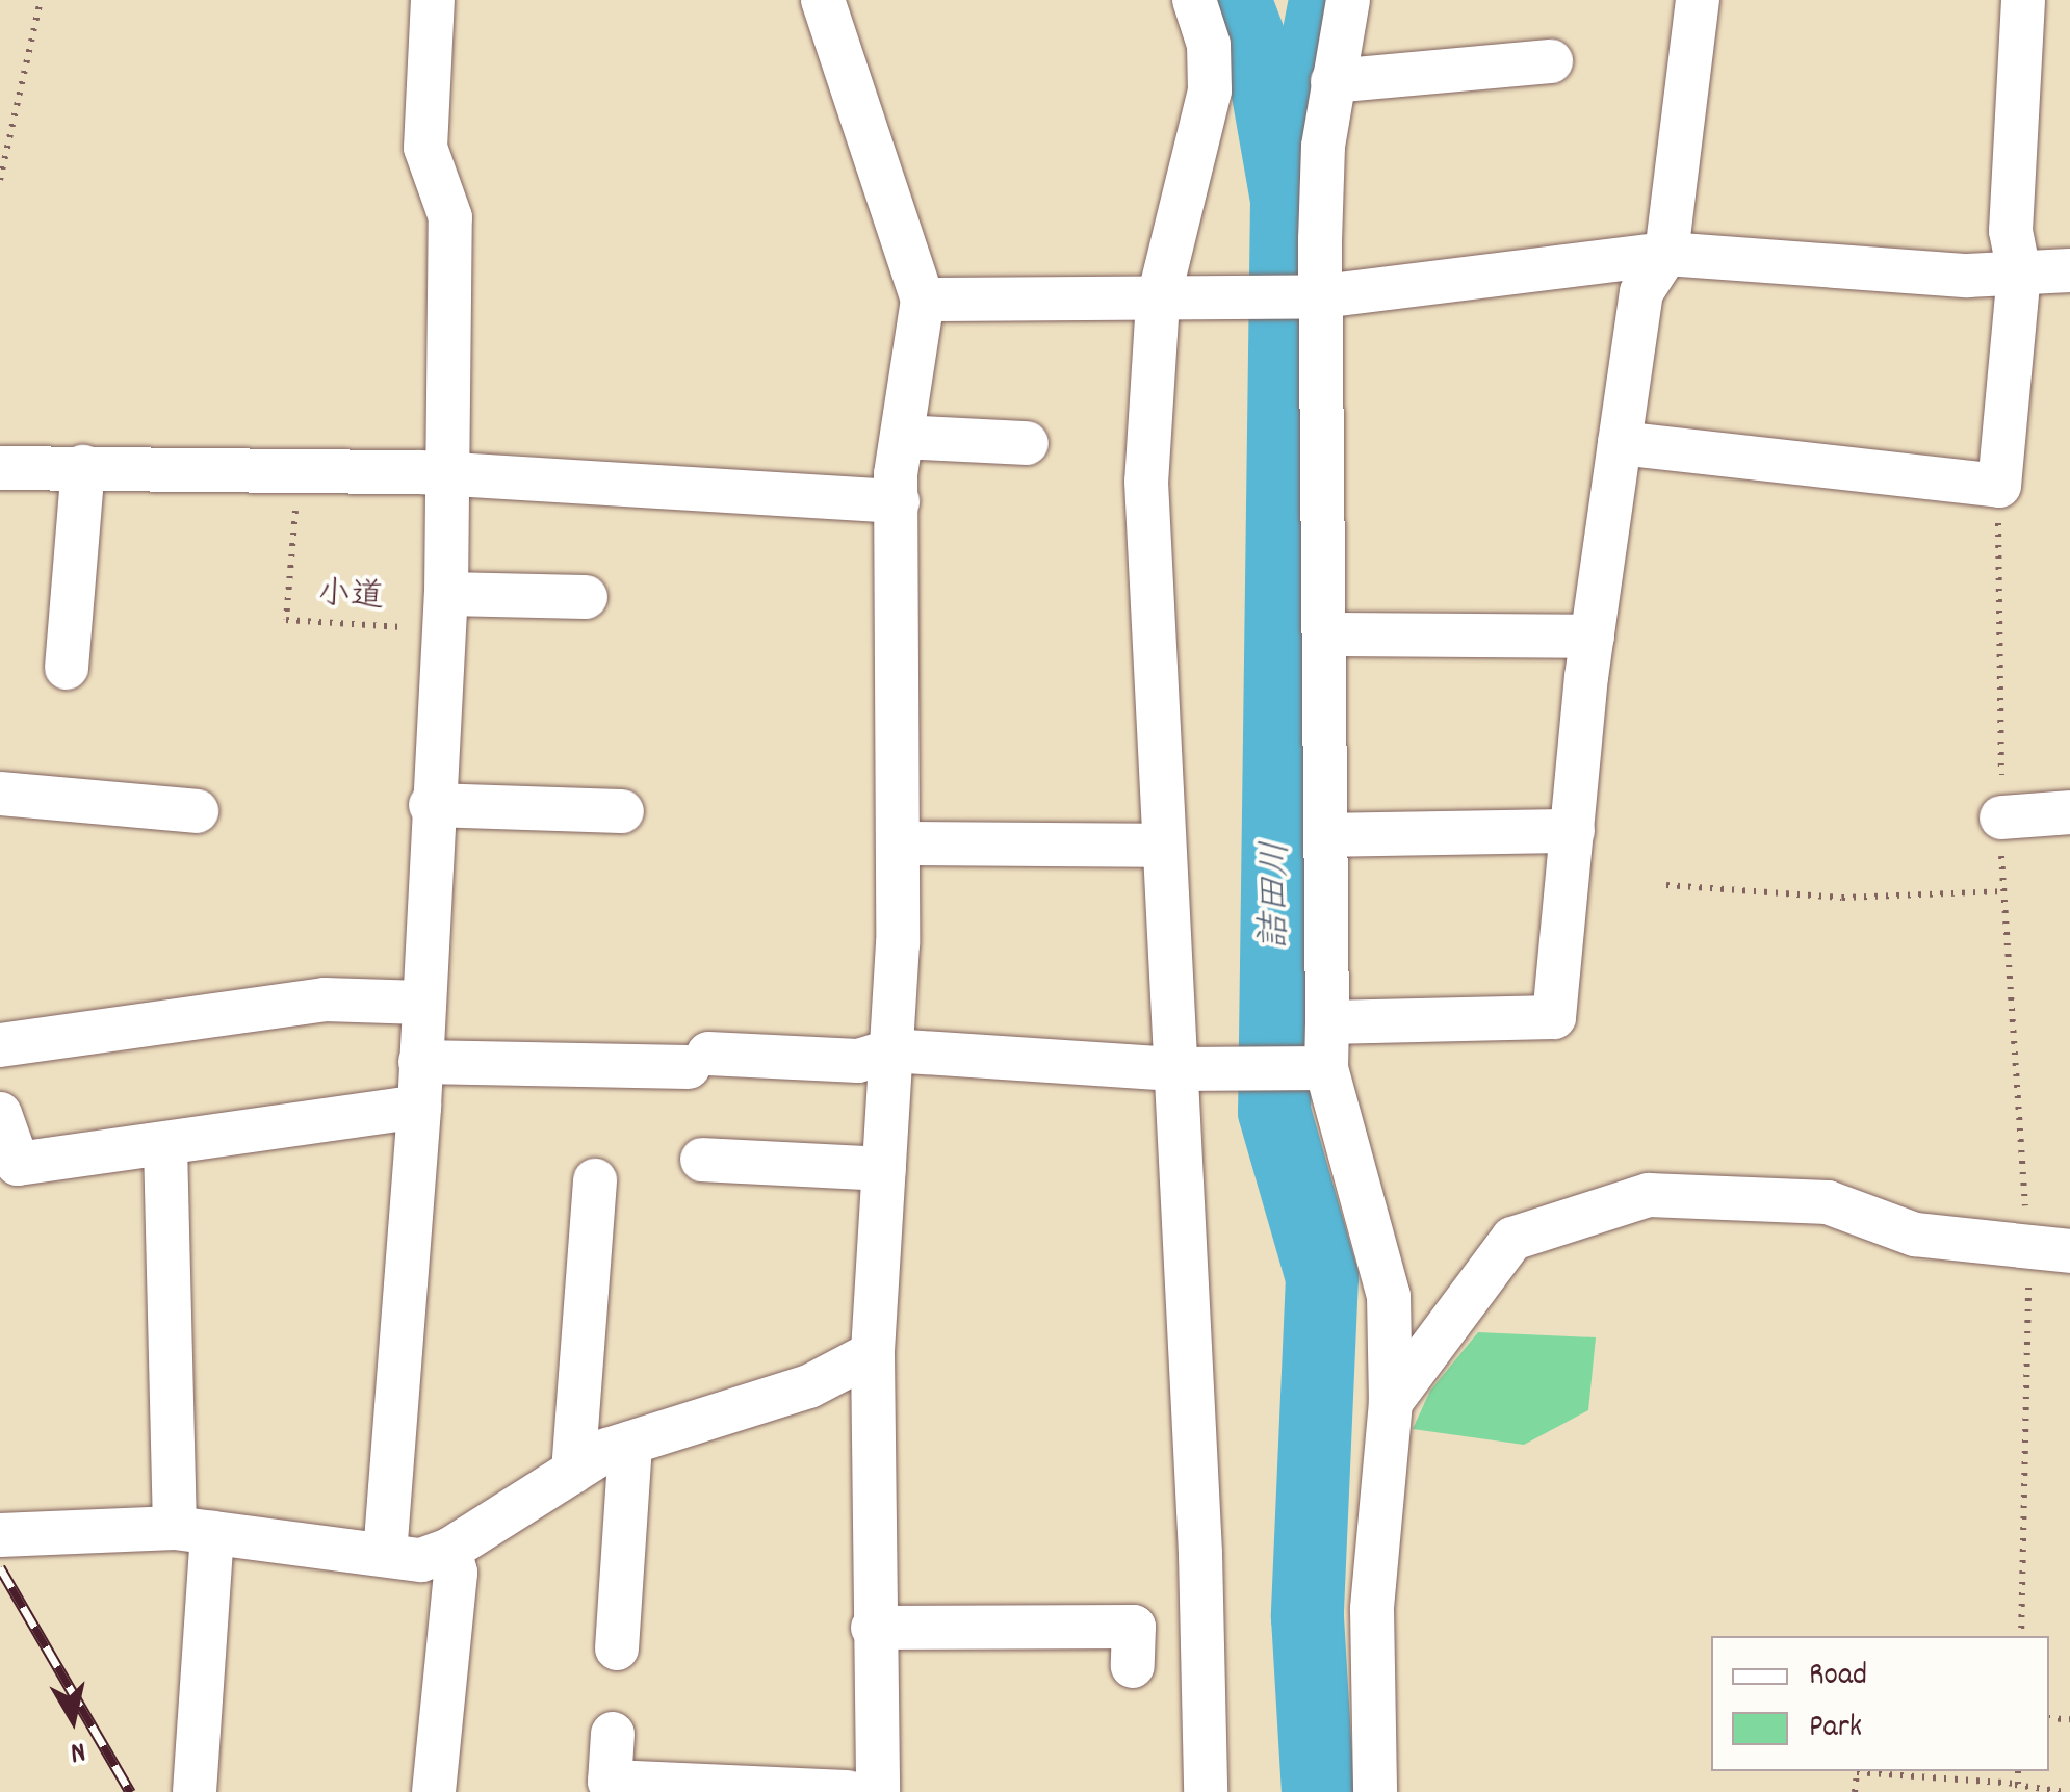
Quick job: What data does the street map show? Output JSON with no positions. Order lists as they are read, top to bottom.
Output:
{
  "streets": {
    "path": ["小道"]
  },
  "water": ["詰田川"],
  "legend": ["Road", "Park"],
  "north": "bottom"
}
